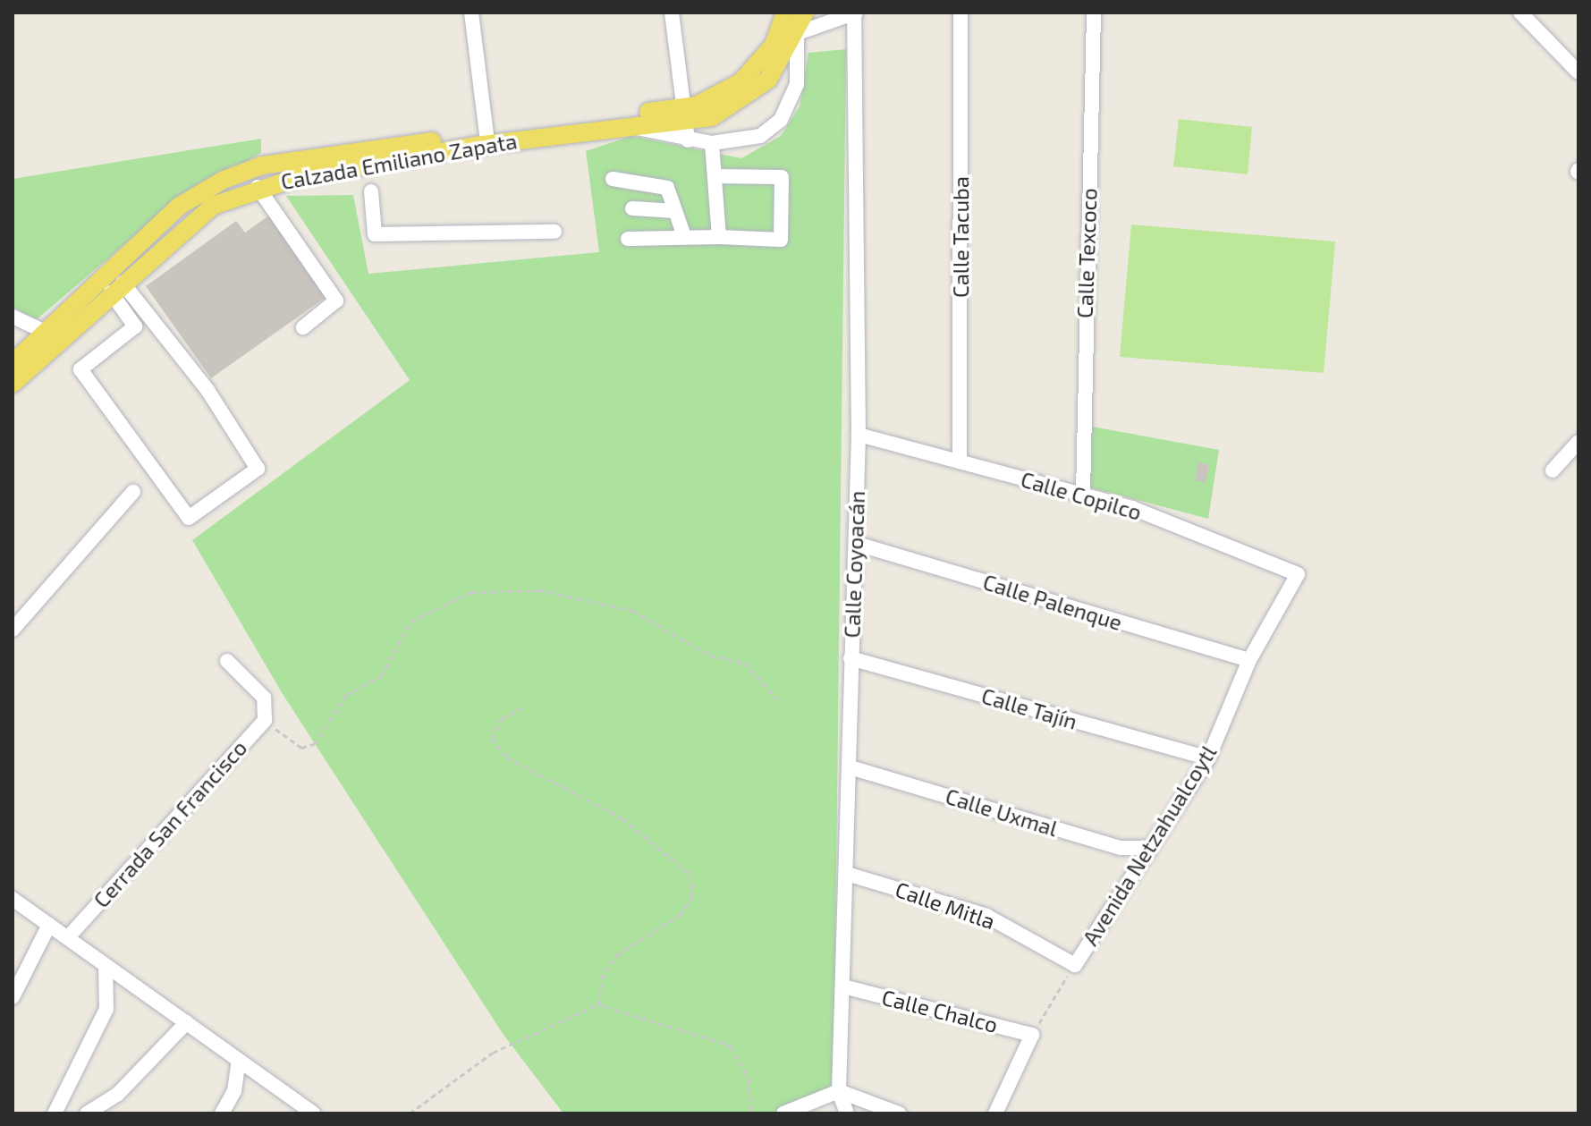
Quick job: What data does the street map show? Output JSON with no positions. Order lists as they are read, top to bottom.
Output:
{
  "streets": {
    "main road": ["Calzada Emiliano Zapata"],
    "street": [
      "Calle Tacuba",
      "Calle Texcoco",
      "Calle Copilco",
      "Calle Coyoacán",
      "Calle Palenque",
      "Calle Tajín",
      "Calle Uxmal",
      "Cerrada San Francisco",
      "Avenida Netzahualcoytl",
      "Calle Mitla",
      "Calle Chalco"
    ]
  },
  "crossings": [
    ["Calle Tacuba", "Calle Copilco"],
    ["Calle Texcoco", "Calle Copilco"],
    ["Calle Copilco", "Calle Coyoacán"],
    ["Calle Copilco", "Avenida Netzahualcoytl"],
    ["Calle Coyoacán", "Calle Palenque"],
    ["Calle Coyoacán", "Calle Tajín"],
    ["Calle Coyoacán", "Calle Uxmal"],
    ["Calle Coyoacán", "Calle Mitla"],
    ["Calle Coyoacán", "Calle Chalco"],
    ["Calle Palenque", "Avenida Netzahualcoytl"],
    ["Calle Tajín", "Avenida Netzahualcoytl"],
    ["Calle Uxmal", "Avenida Netzahualcoytl"],
    ["Avenida Netzahualcoytl", "Calle Mitla"],
    ["Avenida Netzahualcoytl", "Calle Chalco"]
  ]
}
